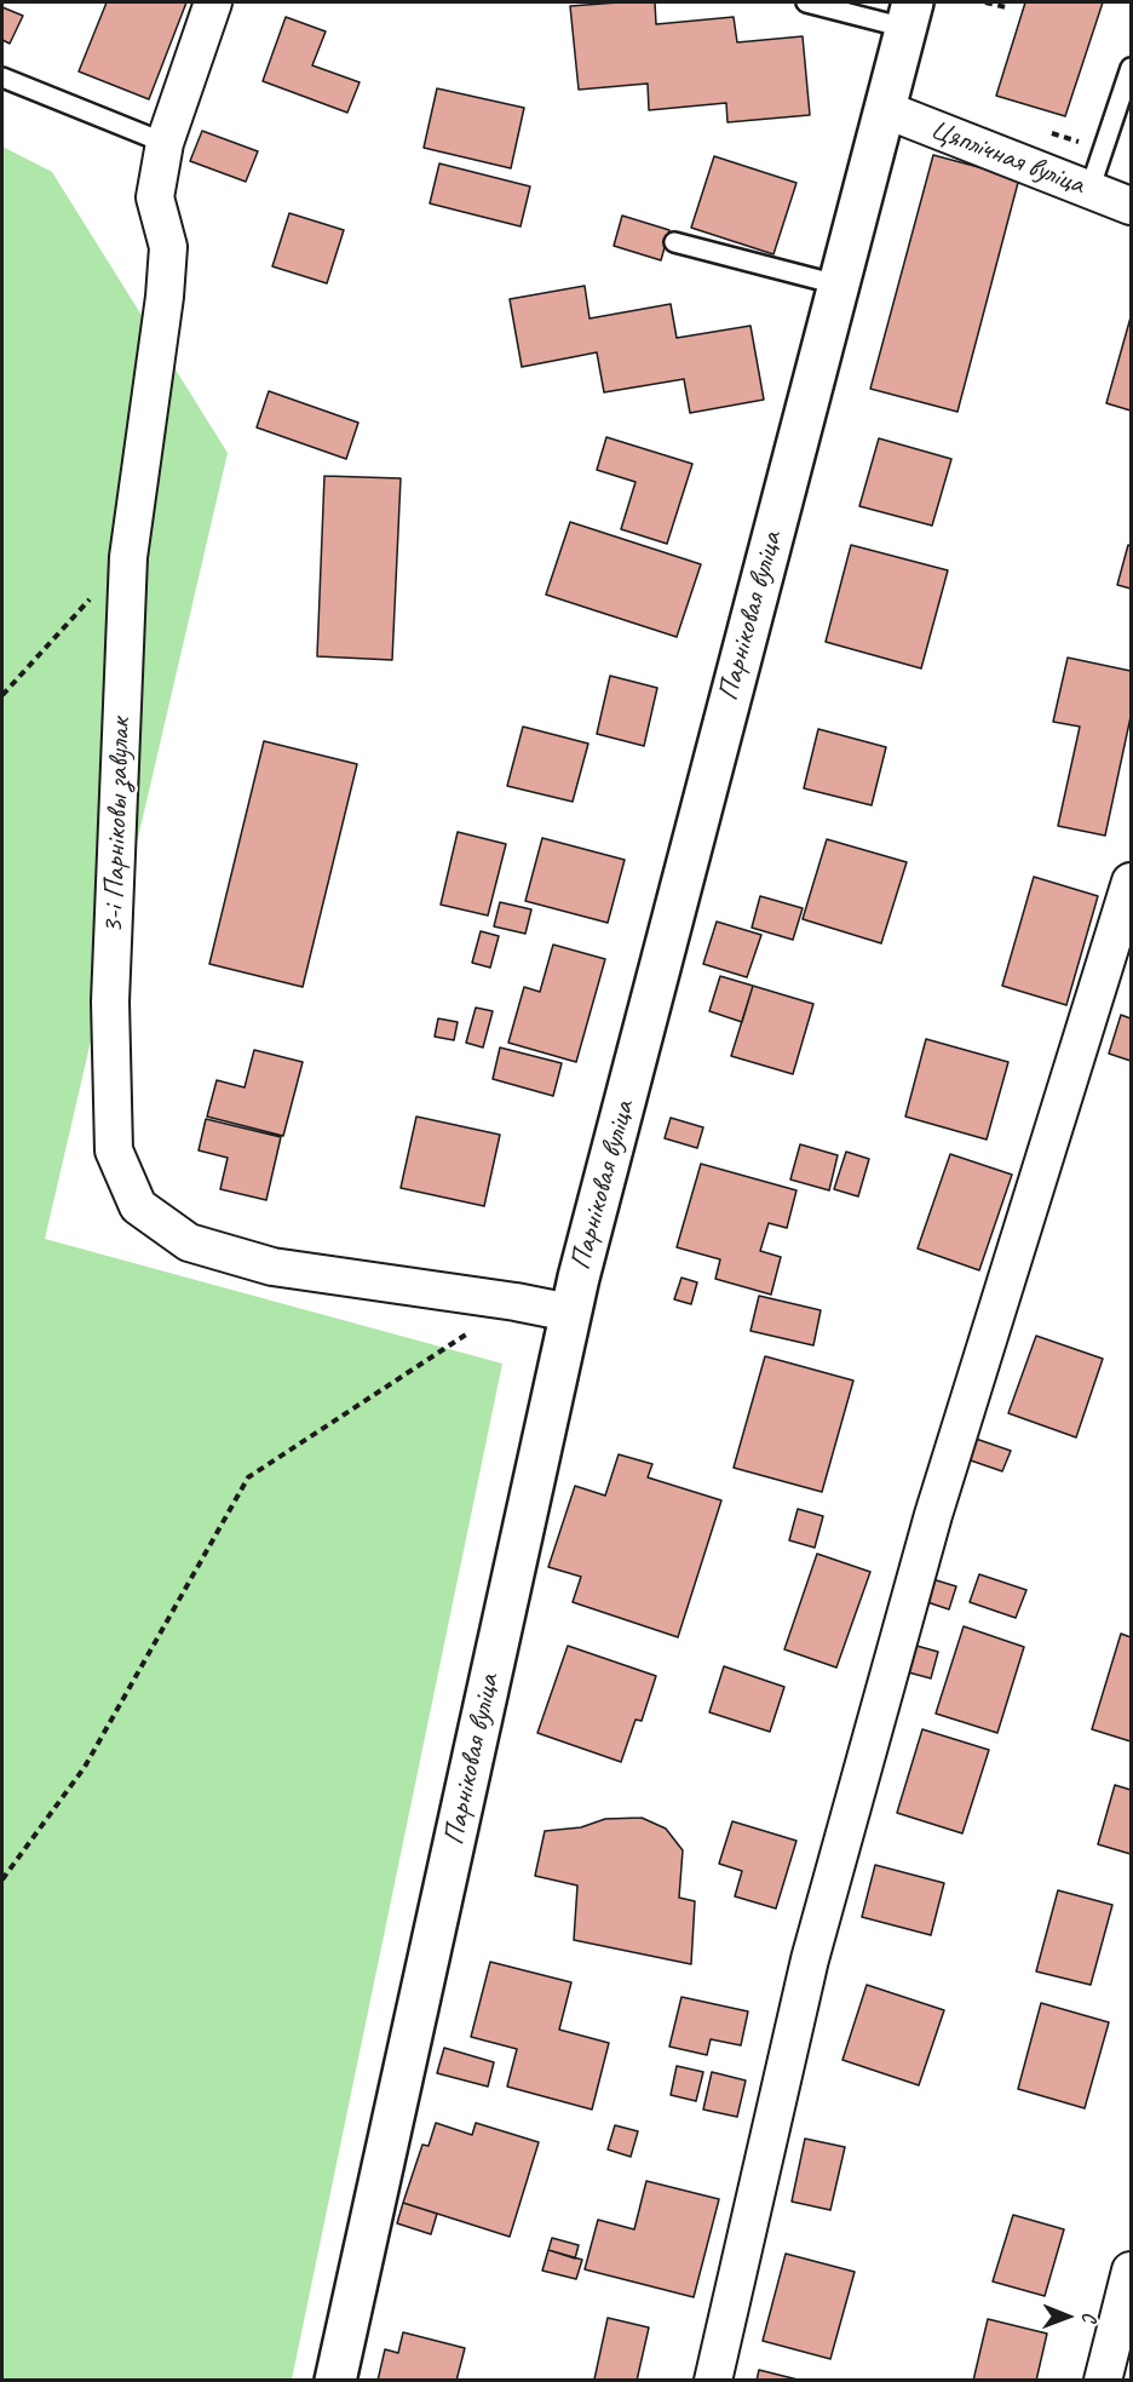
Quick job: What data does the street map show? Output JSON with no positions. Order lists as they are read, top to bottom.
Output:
{
  "streets": {
    "street": ["Цяплічная вуліца", "Парніковая вуліца", "3-і Парніковы завулак"]
  },
  "crossings": [
    ["Цяплічная вуліца", "Парніковая вуліца"],
    ["Парніковая вуліца", "3-і Парніковы завулак"]
  ],
  "north": "right"
}
